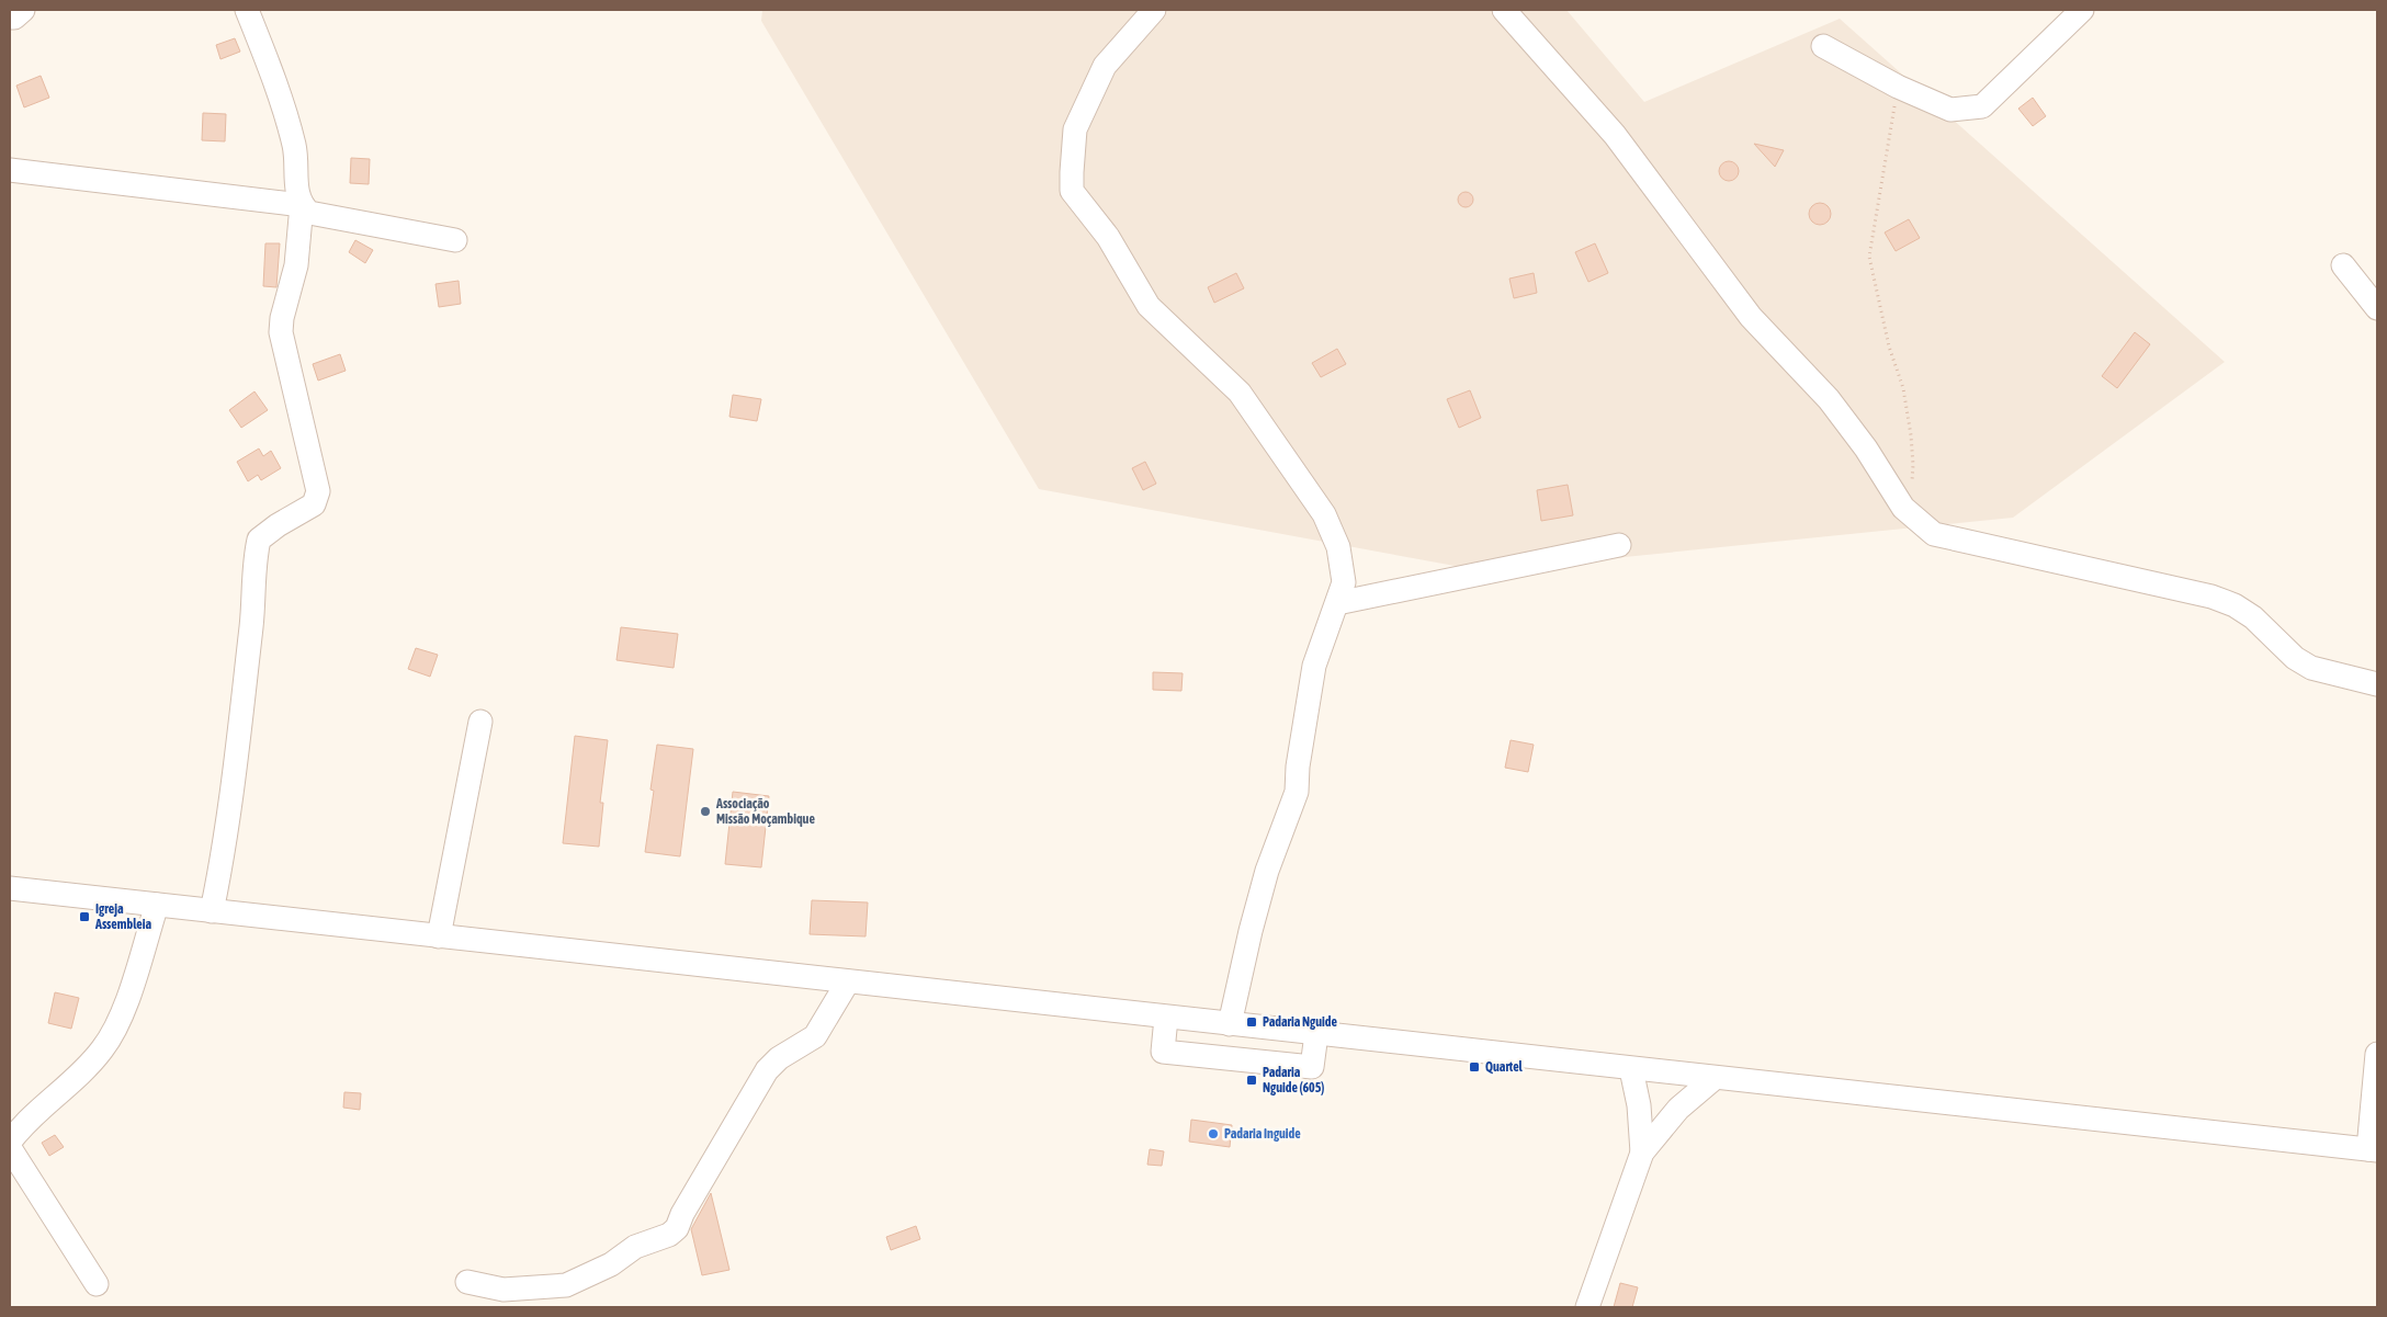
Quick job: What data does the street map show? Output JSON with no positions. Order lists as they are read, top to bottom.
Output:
{
  "places": {
    "other": ["Associação Missão Moçambique", "Padaria Inguide"],
    "transit": [
      "Igreja Assembleia",
      "Padaria Nguide",
      "Quartel",
      "Padaria Nguide (605)"
    ]
  }
}
